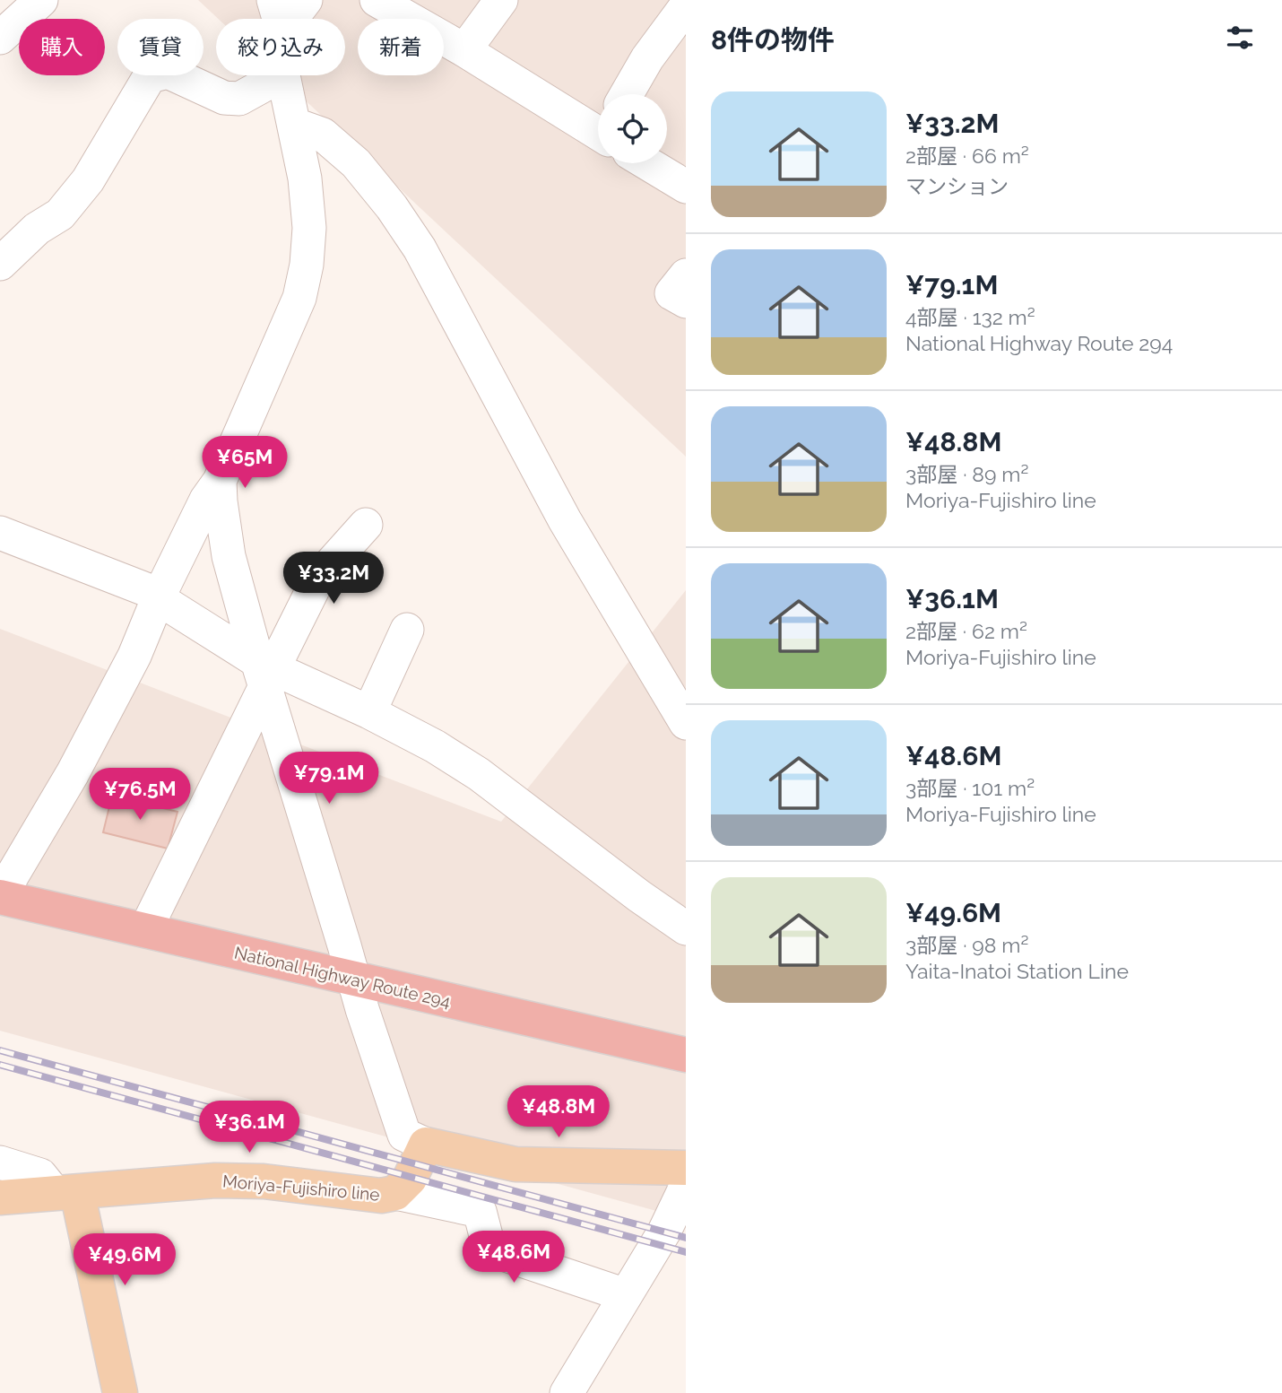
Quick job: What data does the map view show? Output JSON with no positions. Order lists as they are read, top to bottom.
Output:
{
  "streets": {
    "highway": ["National Highway Route 294"],
    "main road": ["Moriya-Fujishiro line"]
  },
  "page": {
    "heading": "8件の物件",
    "chip": [
      "購入",
      "賃貸",
      "絞り込み",
      "新着"
    ],
    "list": [
      {
        "name": "¥33.2M",
        "note": "2部屋 · 66 m² · マンション"
      },
      {
        "name": "¥79.1M",
        "note": "4部屋 · 132 m² · National Highway Route 294"
      },
      {
        "name": "¥48.8M",
        "note": "3部屋 · 89 m² · Moriya-Fujishiro line"
      },
      {
        "name": "¥36.1M",
        "note": "2部屋 · 62 m² · Moriya-Fujishiro line"
      },
      {
        "name": "¥48.6M",
        "note": "3部屋 · 101 m² · Moriya-Fujishiro line"
      },
      {
        "name": "¥49.6M",
        "note": "3部屋 · 98 m² · Yaita-Inatoi Station Line"
      }
    ],
    "price": [
      "¥65M",
      "¥33.2M",
      "¥79.1M",
      "¥76.5M",
      "¥48.8M",
      "¥36.1M",
      "¥48.6M",
      "¥49.6M"
    ]
  }
}
